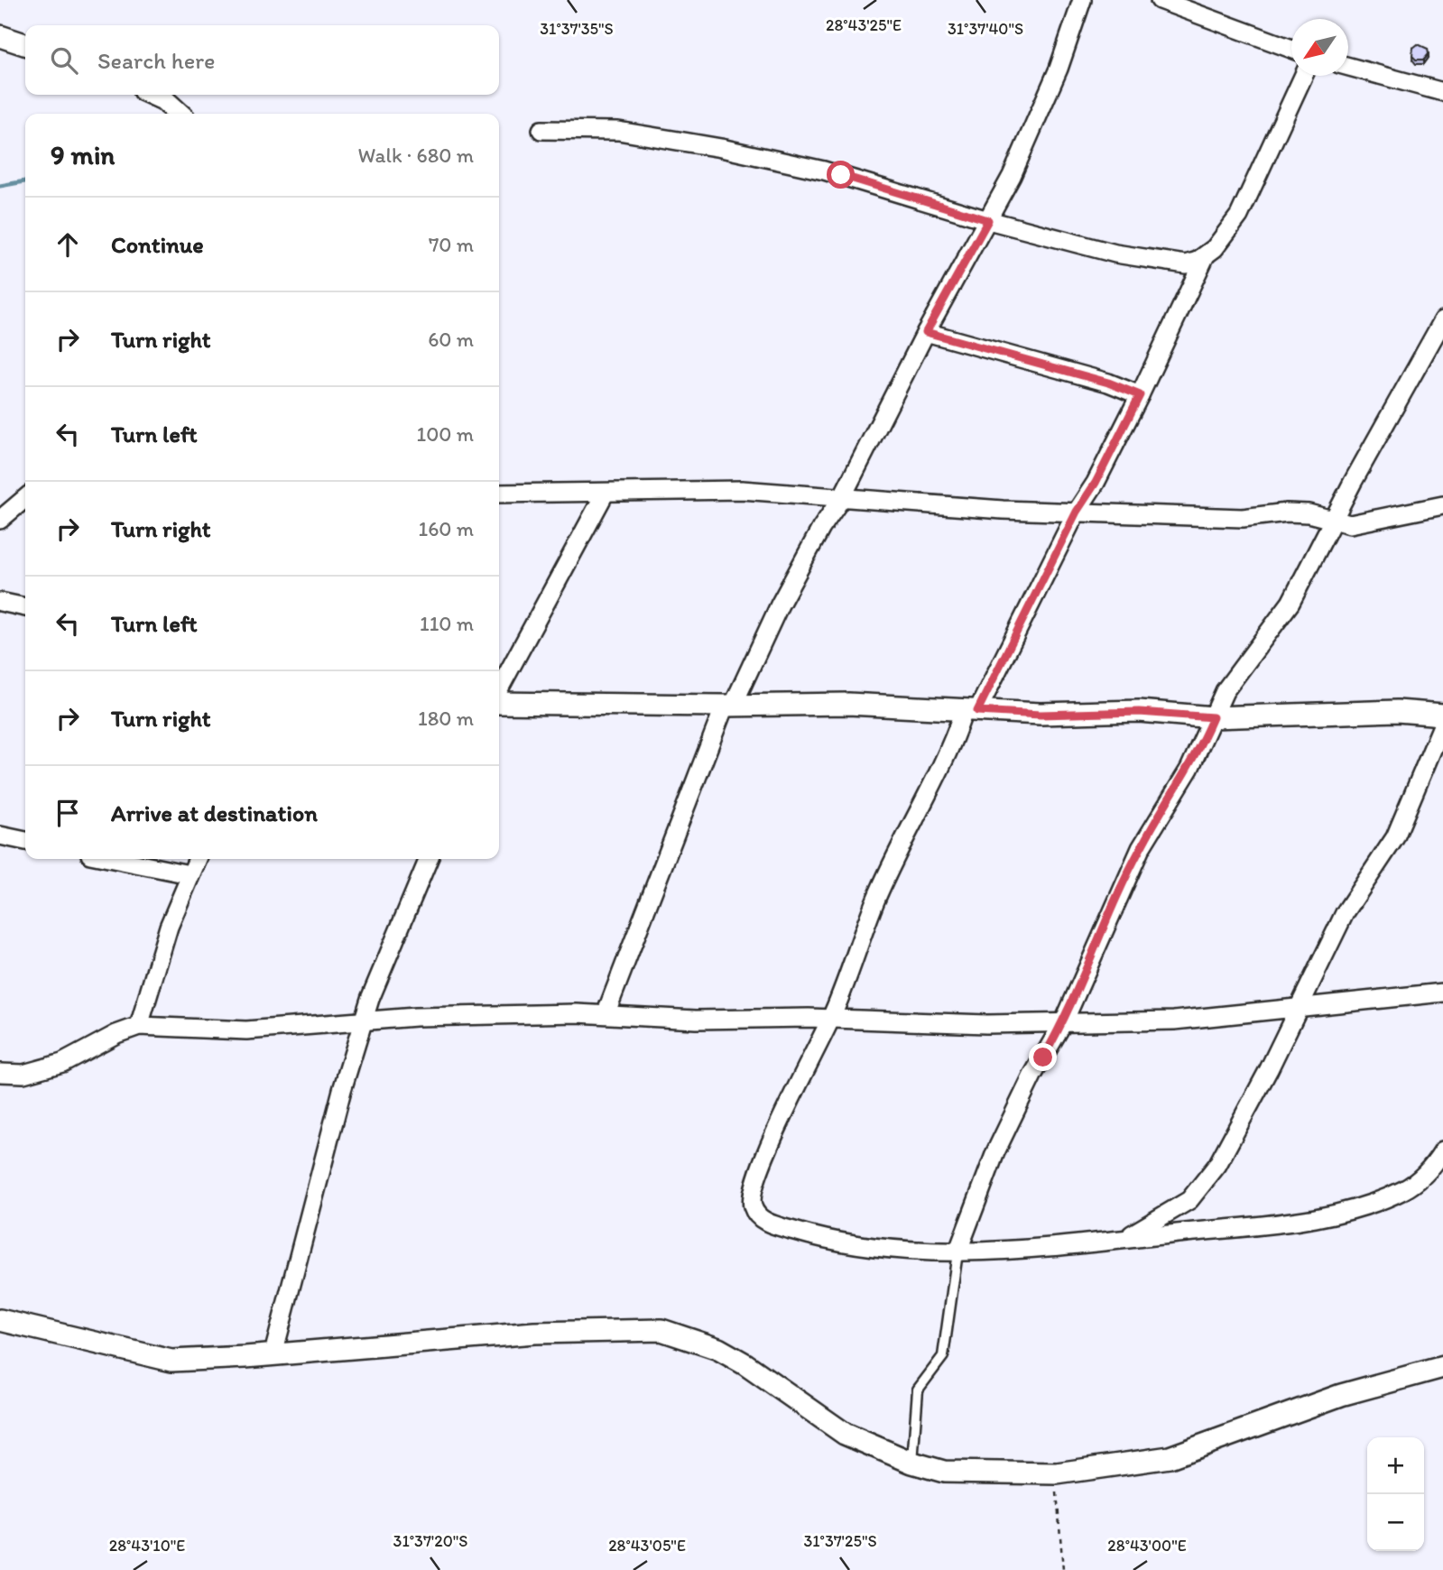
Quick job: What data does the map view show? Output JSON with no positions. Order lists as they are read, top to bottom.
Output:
{
  "north": "bottom left",
  "page": {
    "search": "Search here",
    "heading": ["9 min", "Walk · 680 m"],
    "list": [
      ["Continue", "70 m"],
      ["Turn right", "60 m"],
      ["Turn left", "100 m"],
      ["Turn right", "160 m"],
      ["Turn left", "110 m"],
      ["Turn right", "180 m"],
      "Arrive at destination"
    ],
    "map_buttons": ["+", "−"]
  },
  "coordinates": [
    "28°43'25\"E",
    "31°37'35\"S",
    "31°37'40\"S",
    "31°37'20\"S",
    "31°37'25\"S",
    "28°43'10\"E",
    "28°43'05\"E",
    "28°43'00\"E"
  ]
}
